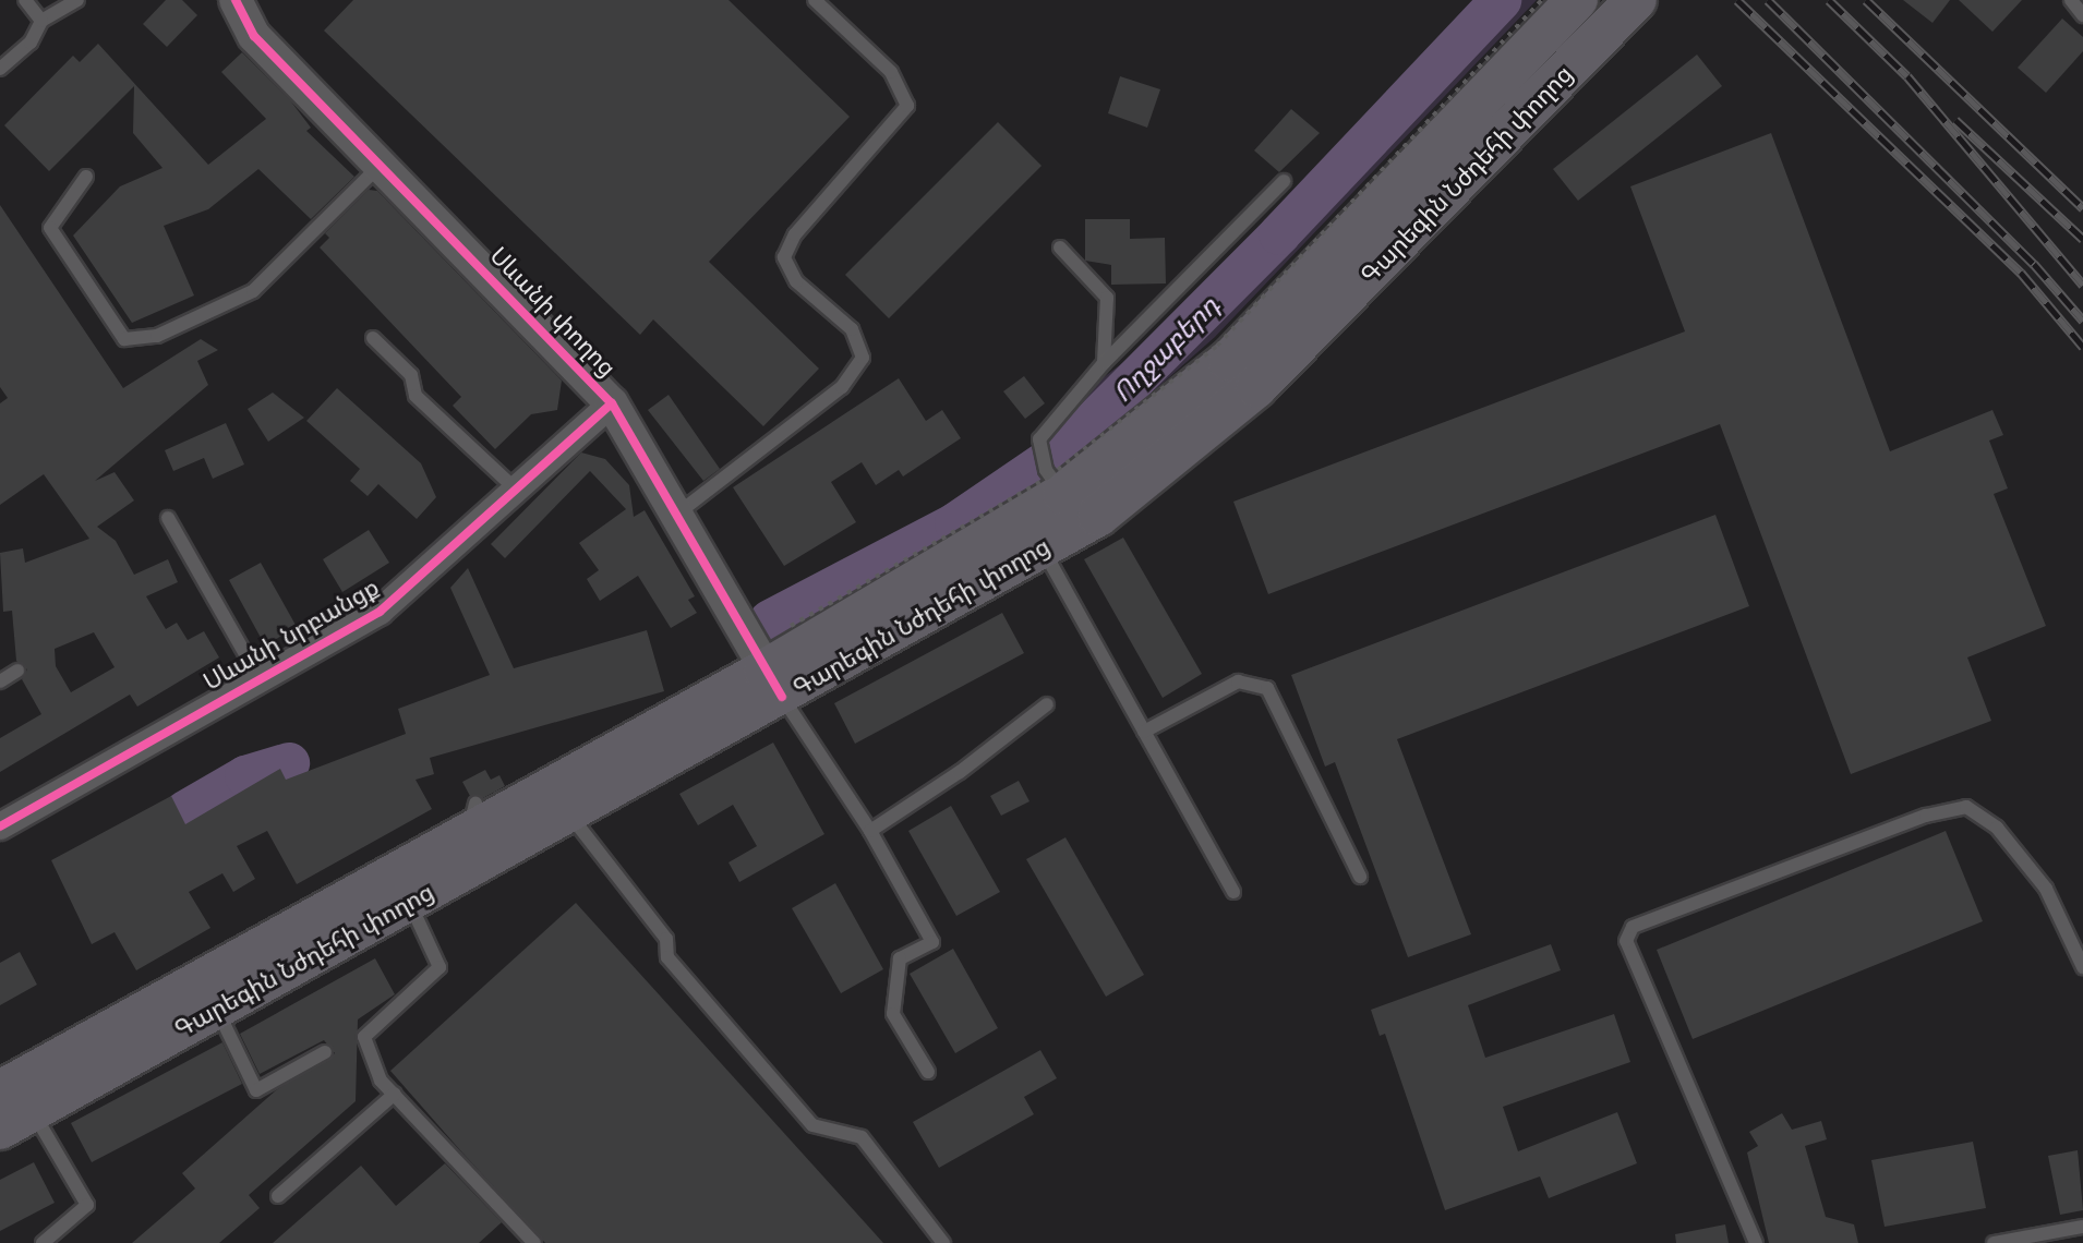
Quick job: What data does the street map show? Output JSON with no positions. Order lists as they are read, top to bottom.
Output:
{
  "streets": {
    "main road": ["Գարեգին Նժդեհի փողոց"],
    "street": ["Սևանի փողոց", "Սևանի նրբանցք"]
  },
  "crossings": [
    ["Գարեգին Նժդեհի փողոց", "Սևանի փողոց"],
    ["Սևանի փողոց", "Սևանի նրբանցք"]
  ],
  "water": ["Ողջաբերդ"]
}
